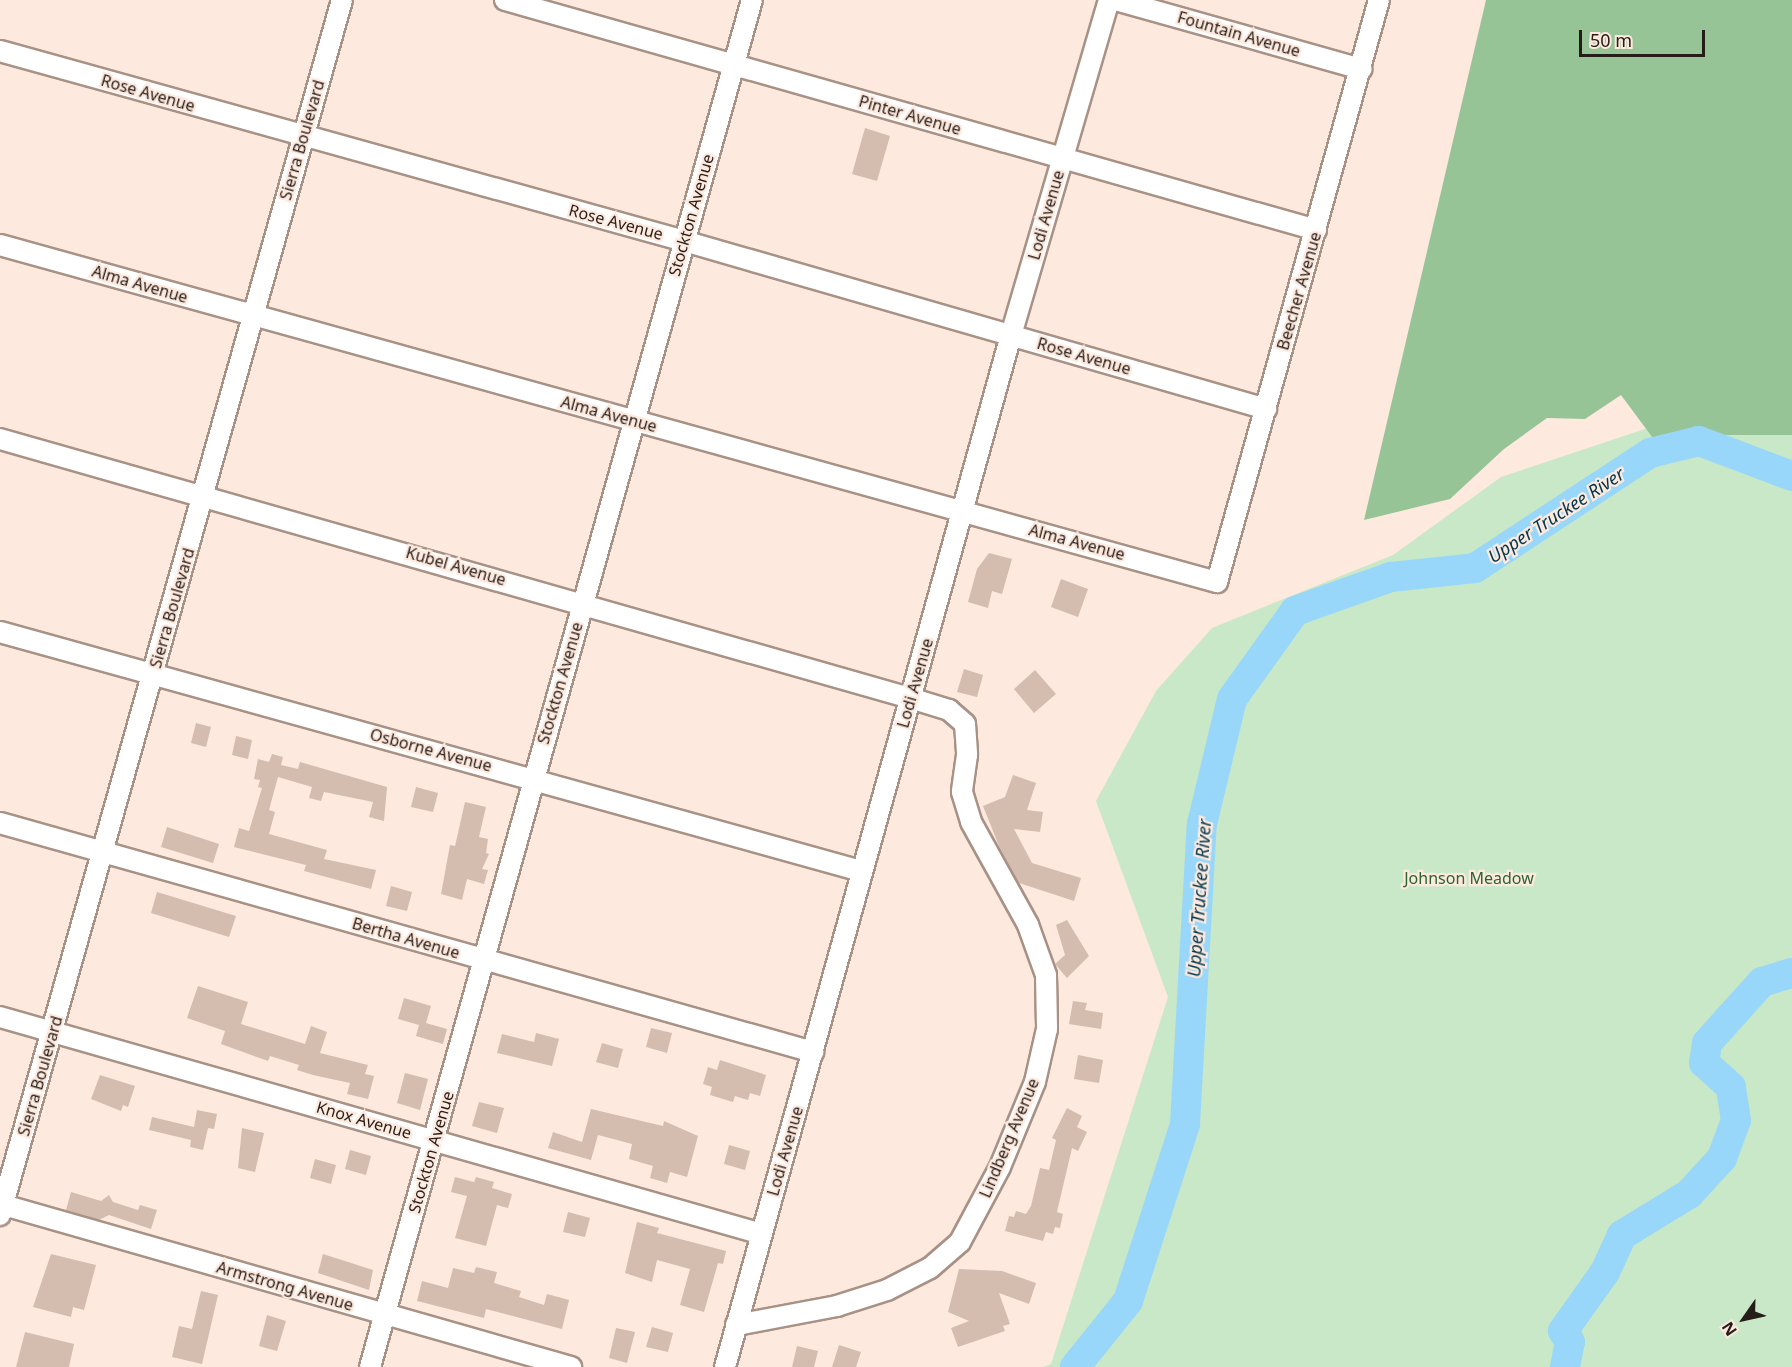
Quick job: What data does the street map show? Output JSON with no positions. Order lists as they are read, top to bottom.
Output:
{
  "streets": {
    "street": [
      "Fountain Avenue",
      "Rose Avenue",
      "Pinter Avenue",
      "Sierra Boulevard",
      "Stockton Avenue",
      "Lodi Avenue",
      "Alma Avenue",
      "Beecher Avenue",
      "Kubel Avenue",
      "Osborne Avenue",
      "Bertha Avenue",
      "Knox Avenue",
      "Lindberg Avenue",
      "Armstrong Avenue"
    ]
  },
  "crossings": [
    ["Fountain Avenue", "Beecher Avenue"],
    ["Rose Avenue", "Sierra Boulevard"],
    ["Rose Avenue", "Stockton Avenue"],
    ["Rose Avenue", "Lodi Avenue"],
    ["Rose Avenue", "Beecher Avenue"],
    ["Pinter Avenue", "Stockton Avenue"],
    ["Pinter Avenue", "Lodi Avenue"],
    ["Pinter Avenue", "Beecher Avenue"],
    ["Sierra Boulevard", "Alma Avenue"],
    ["Sierra Boulevard", "Kubel Avenue"],
    ["Sierra Boulevard", "Osborne Avenue"],
    ["Sierra Boulevard", "Bertha Avenue"],
    ["Sierra Boulevard", "Knox Avenue"],
    ["Sierra Boulevard", "Armstrong Avenue"],
    ["Stockton Avenue", "Alma Avenue"],
    ["Stockton Avenue", "Kubel Avenue"],
    ["Stockton Avenue", "Osborne Avenue"],
    ["Stockton Avenue", "Bertha Avenue"],
    ["Stockton Avenue", "Knox Avenue"],
    ["Stockton Avenue", "Armstrong Avenue"],
    ["Lodi Avenue", "Alma Avenue"],
    ["Lodi Avenue", "Kubel Avenue"],
    ["Lodi Avenue", "Osborne Avenue"],
    ["Lodi Avenue", "Bertha Avenue"],
    ["Lodi Avenue", "Knox Avenue"],
    ["Lodi Avenue", "Lindberg Avenue"],
    ["Alma Avenue", "Beecher Avenue"],
    ["Kubel Avenue", "Lindberg Avenue"]
  ],
  "water": ["Upper Truckee River"],
  "parks": ["Johnson Meadow"],
  "scale_bar": "50 m",
  "north": "bottom left"
}
